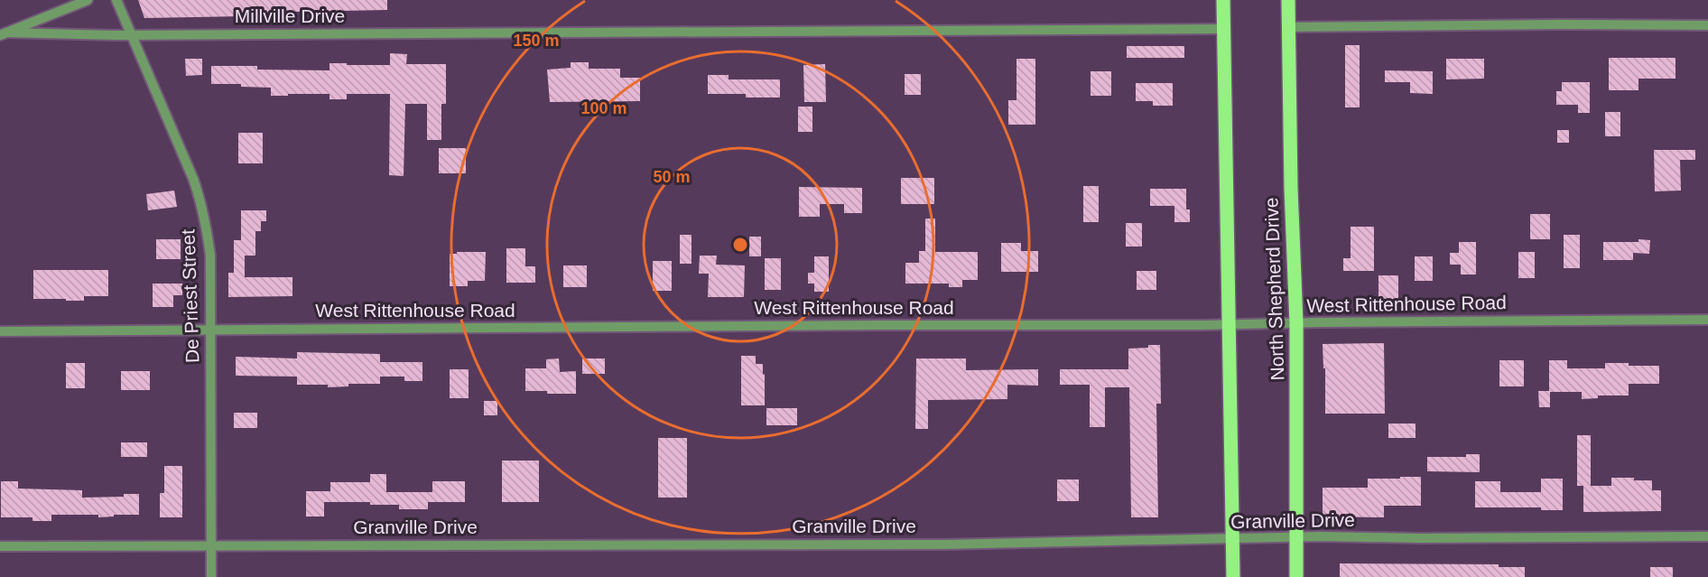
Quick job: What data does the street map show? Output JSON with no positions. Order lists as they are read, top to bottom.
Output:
{
  "streets": {
    "main road": ["North Shepherd Drive"],
    "street": [
      "Millville Drive",
      "De Priest Street",
      "West Rittenhouse Road",
      "Granville Drive"
    ]
  },
  "crossings": [
    ["Millville Drive", "De Priest Street"],
    ["North Shepherd Drive", "West Rittenhouse Road"],
    ["North Shepherd Drive", "Granville Drive"],
    ["De Priest Street", "West Rittenhouse Road"],
    ["De Priest Street", "Granville Drive"]
  ],
  "rings": ["150 m", "100 m", "50 m"]
}
